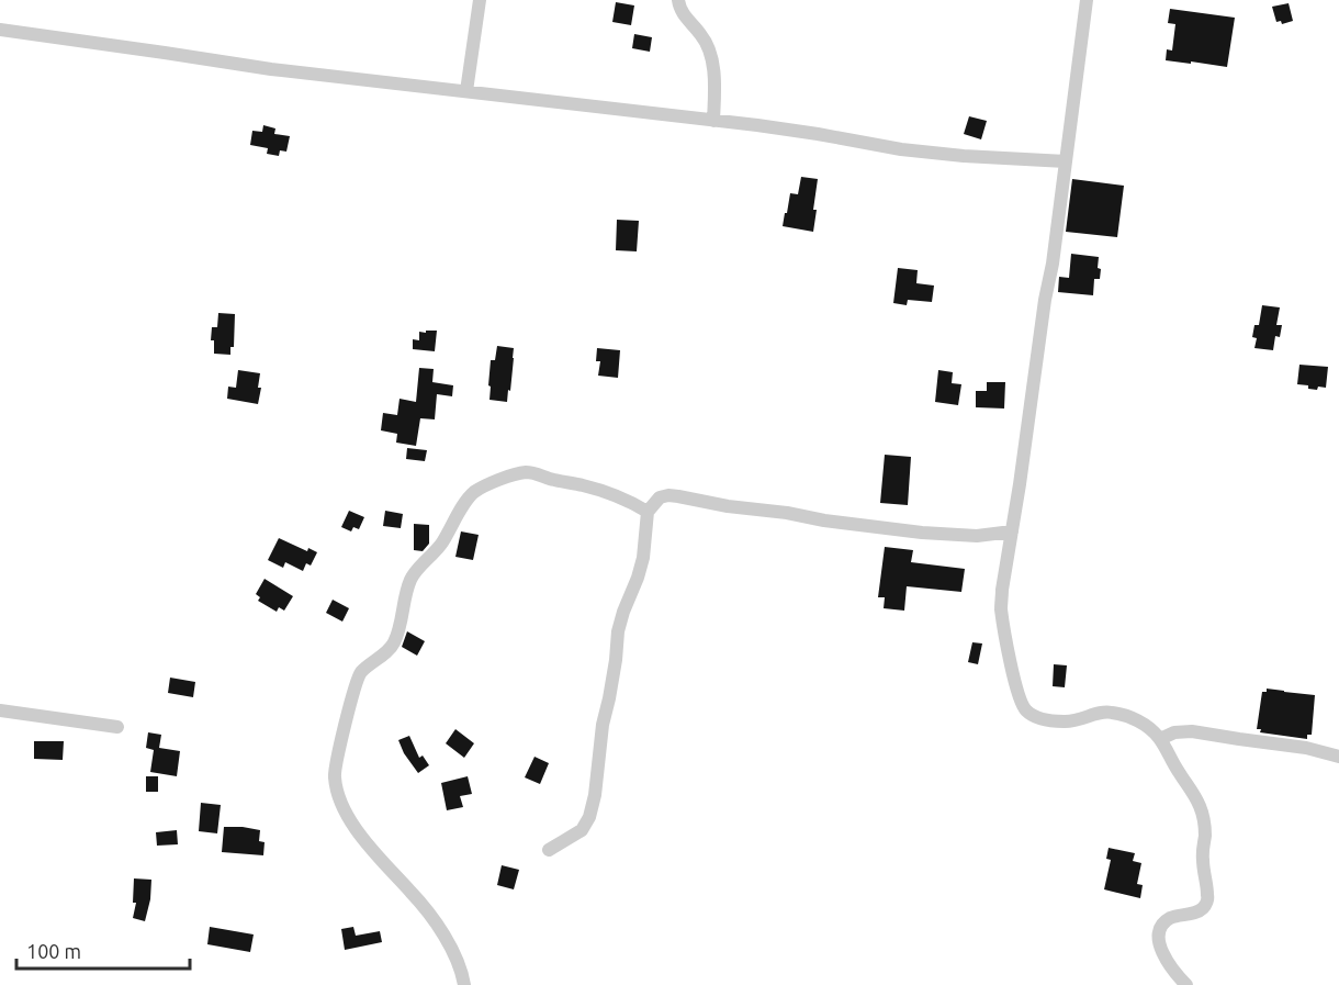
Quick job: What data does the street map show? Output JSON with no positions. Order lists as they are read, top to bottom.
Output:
{
  "scale_bar": "100 m"
}
